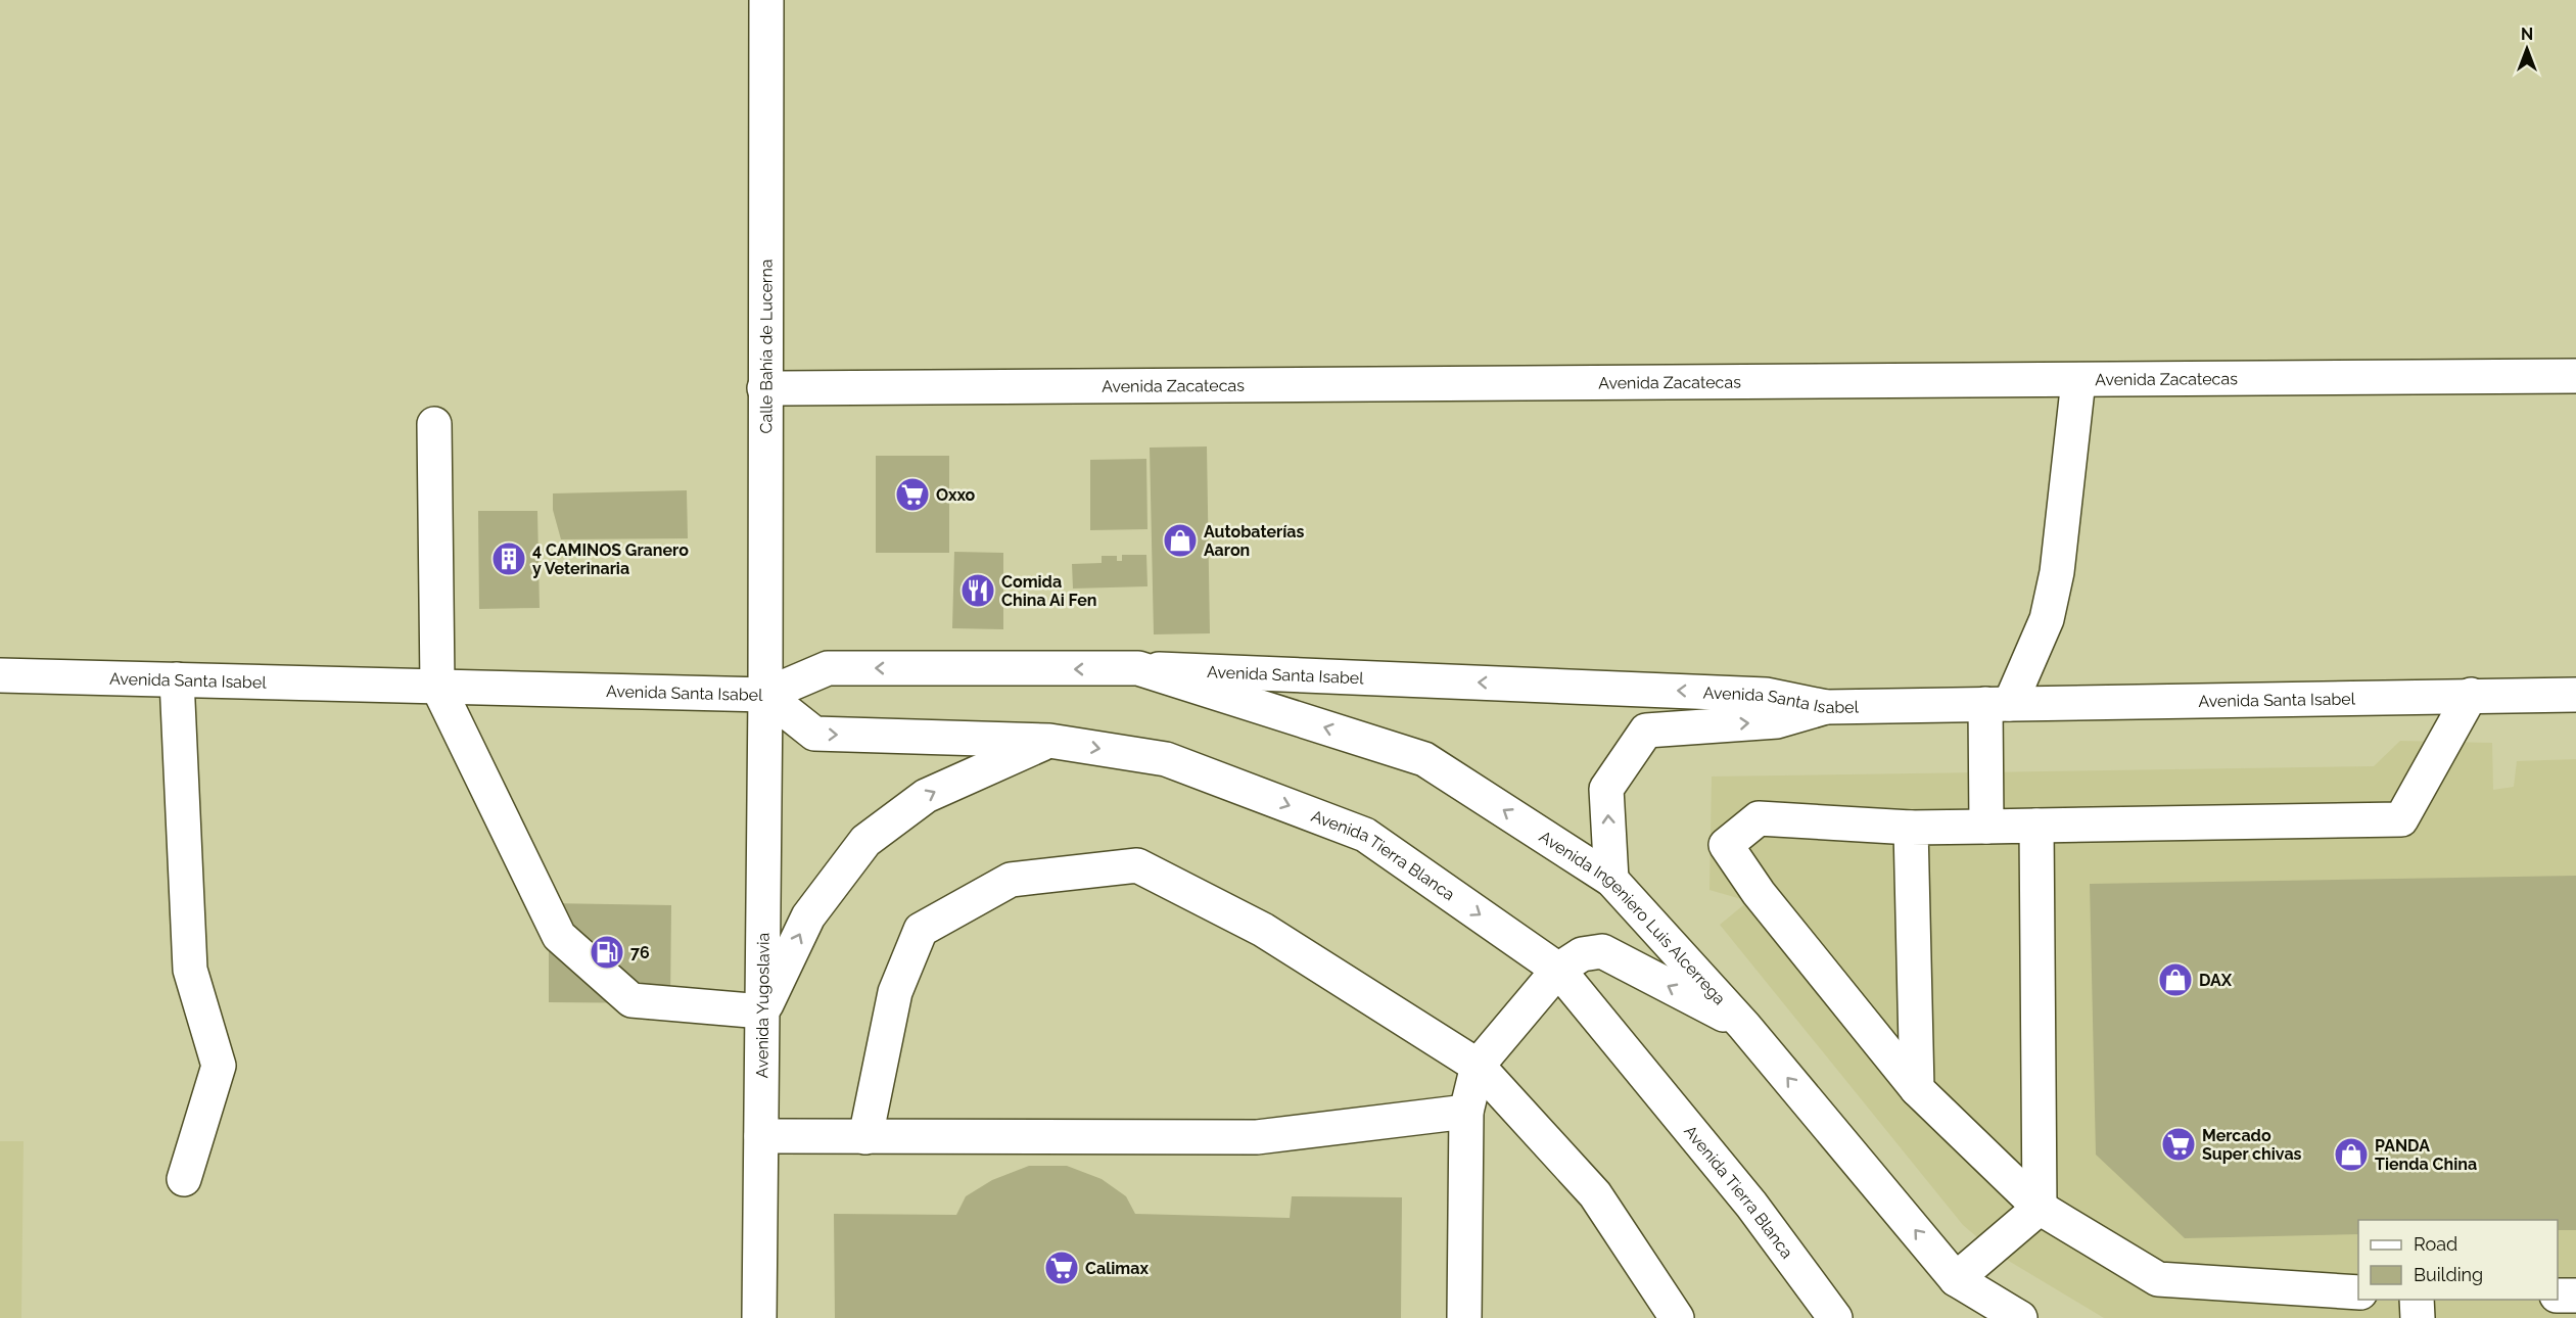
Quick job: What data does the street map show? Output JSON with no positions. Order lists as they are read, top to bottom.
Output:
{
  "streets": {
    "main road": [
      "Calle Bahía de Lucerna",
      "Avenida Zacatecas",
      "Avenida Santa Isabel",
      "Avenida Tierra Blanca",
      "Avenida Ingeniero Luis Alcerrega",
      "Avenida Yugoslavia"
    ]
  },
  "crossings": [
    ["Calle Bahía de Lucerna", "Avenida Zacatecas"],
    ["Calle Bahía de Lucerna", "Avenida Santa Isabel"],
    ["Calle Bahía de Lucerna", "Avenida Tierra Blanca"],
    ["Calle Bahía de Lucerna", "Avenida Yugoslavia"],
    ["Avenida Santa Isabel", "Avenida Tierra Blanca"],
    ["Avenida Santa Isabel", "Avenida Ingeniero Luis Alcerrega"],
    ["Avenida Santa Isabel", "Avenida Yugoslavia"],
    ["Avenida Tierra Blanca", "Avenida Yugoslavia"]
  ],
  "one_way": ["Avenida Santa Isabel", "Avenida Tierra Blanca"],
  "places": {
    "supermarket": ["Oxxo", "Mercado Super chivas", "Calimax"],
    "shop": ["Autobaterías Aaron", "DAX", "PANDA Tienda China"],
    "building": ["4 CAMINOS Granero y Veterinaria"],
    "restaurant": ["Comida China Ai Fen"],
    "fuel station": ["76"]
  },
  "legend": ["Road", "Building"],
  "north": "top"
}
